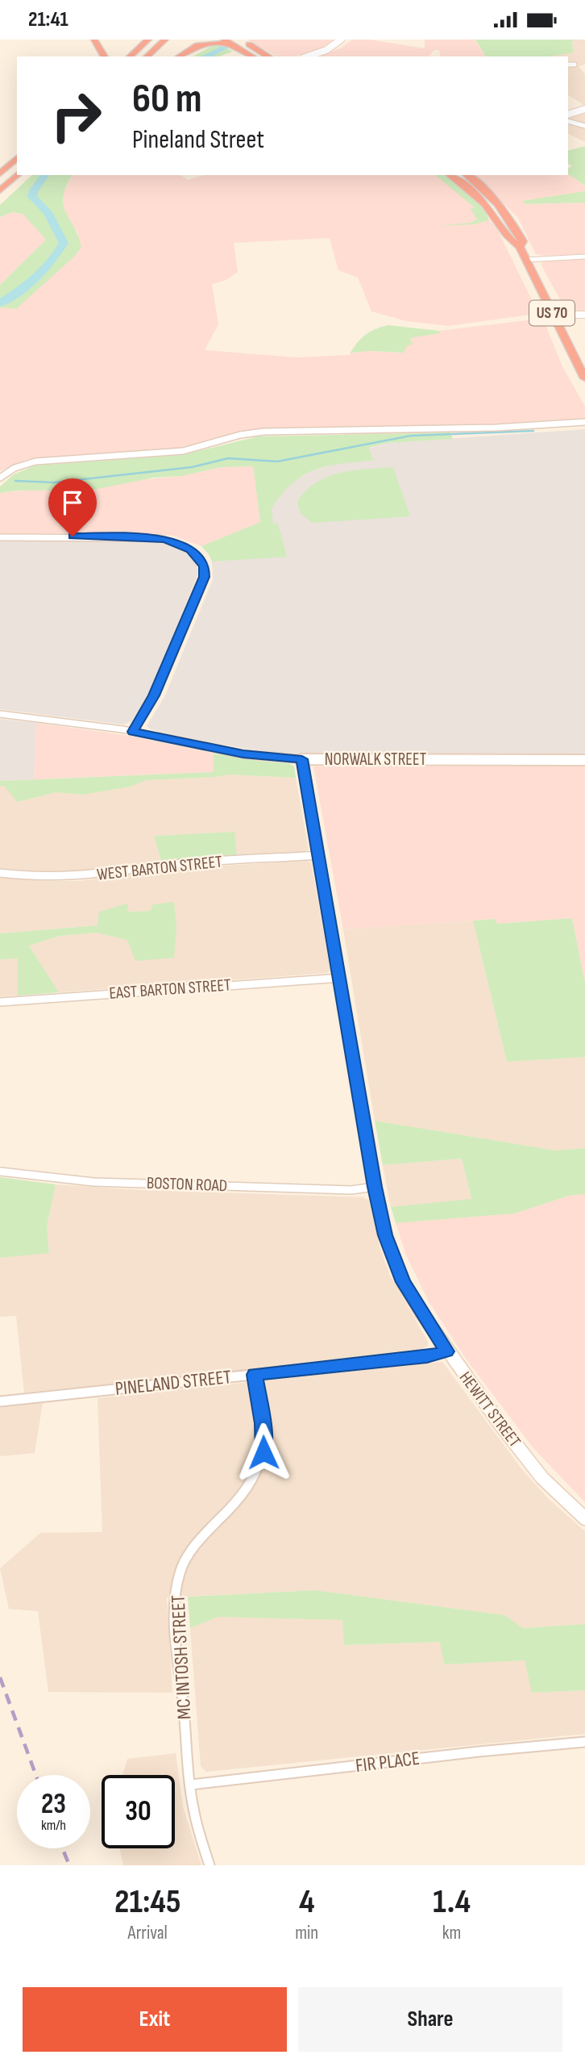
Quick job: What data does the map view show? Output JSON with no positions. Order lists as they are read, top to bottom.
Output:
{
  "streets": {
    "highway": ["US 70"],
    "street": [
      "NORWALK STREET",
      "WEST BARTON STREET",
      "EAST BARTON STREET",
      "BOSTON ROAD",
      "PINELAND STREET",
      "HEWITT STREET",
      "MC INTOSH STREET",
      "FIR PLACE"
    ]
  },
  "crossings": [
    ["NORWALK STREET", "HEWITT STREET"],
    ["WEST BARTON STREET", "HEWITT STREET"],
    ["EAST BARTON STREET", "HEWITT STREET"],
    ["BOSTON ROAD", "HEWITT STREET"],
    ["PINELAND STREET", "HEWITT STREET"],
    ["PINELAND STREET", "MC INTOSH STREET"],
    ["MC INTOSH STREET", "FIR PLACE"]
  ],
  "page": {
    "status": "21:41",
    "turn": ["60 m", "Pineland Street"],
    "speed": "23 km/h",
    "limit": "30",
    "eta": [
      "21:45",
      "Arrival",
      "4",
      "min",
      "1.4",
      "km"
    ],
    "buttons": ["Exit", "Share"]
  }
}
